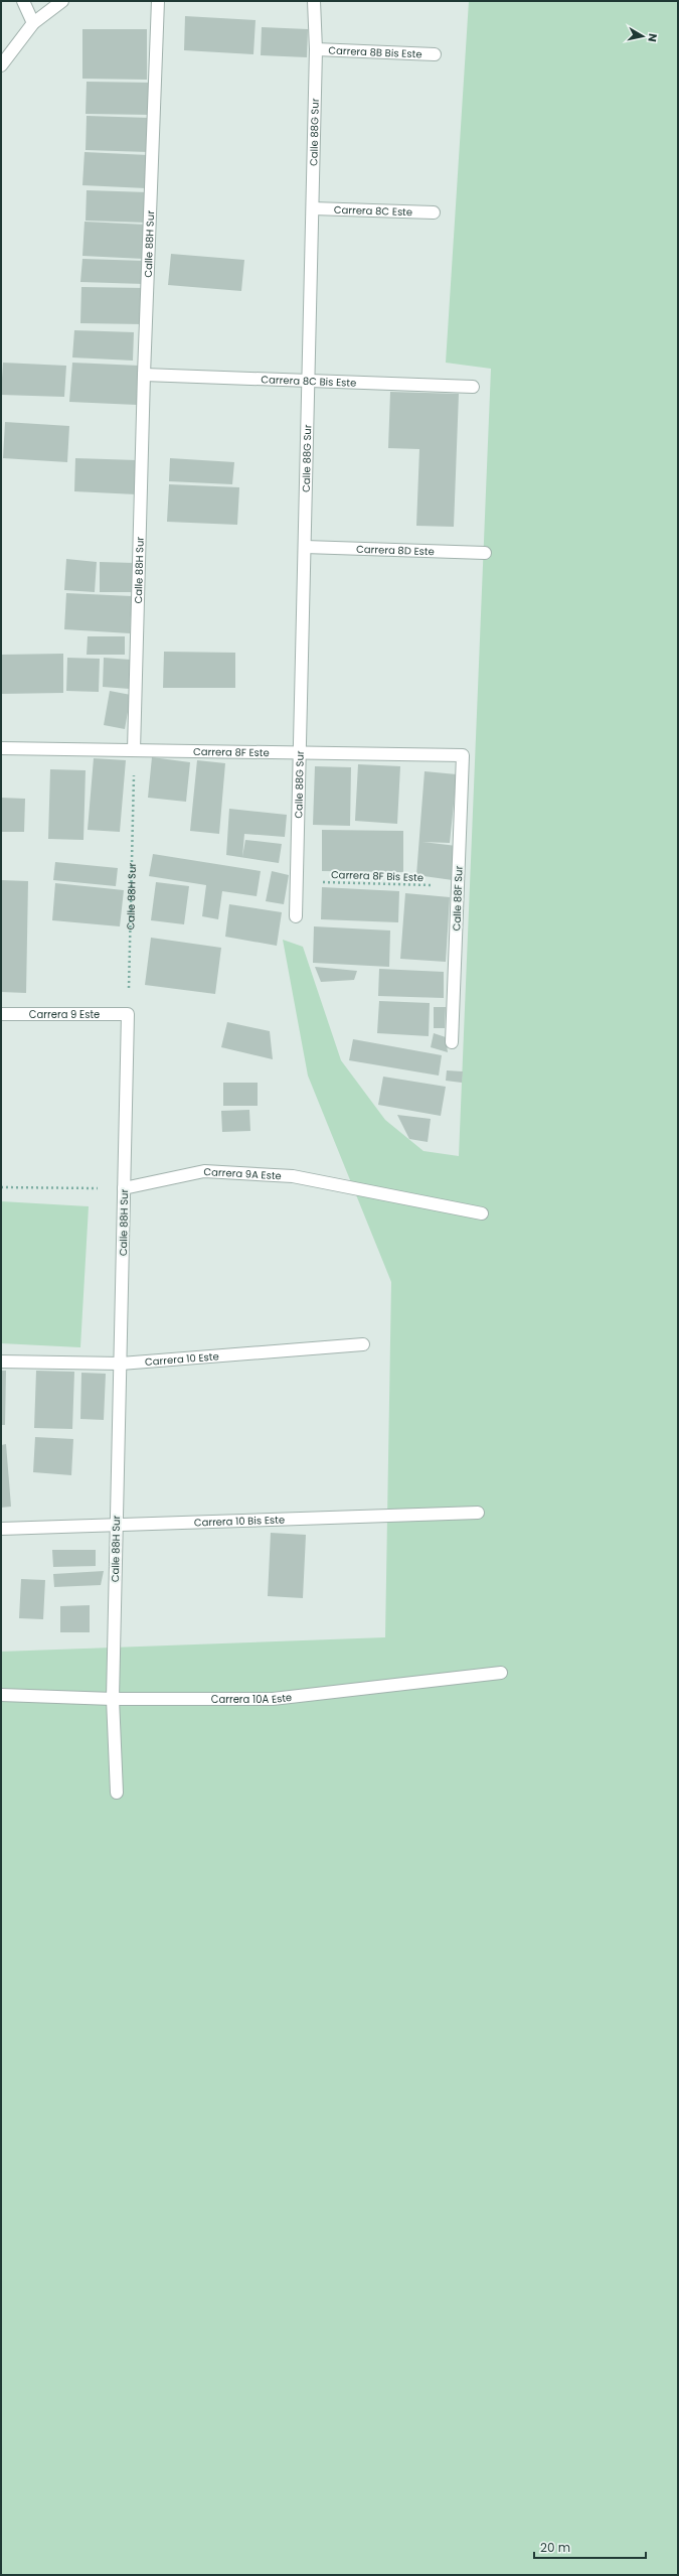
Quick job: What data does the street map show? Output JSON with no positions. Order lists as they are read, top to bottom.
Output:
{
  "streets": {
    "street": [
      "Carrera 8B Bis Este",
      "Calle 88G Sur",
      "Carrera 8C Este",
      "Calle 88H Sur",
      "Carrera 8C Bis Este",
      "Carrera 8D Este",
      "Carrera 8F Este",
      "Calle 88F Sur",
      "Carrera 9 Este",
      "Carrera 9A Este",
      "Carrera 10 Este",
      "Carrera 10 Bis Este",
      "Carrera 10A Este"
    ],
    "path": ["Carrera 8F Bis Este"]
  },
  "crossings": [
    ["Carrera 8B Bis Este", "Calle 88G Sur"],
    ["Calle 88G Sur", "Carrera 8C Este"],
    ["Calle 88G Sur", "Carrera 8C Bis Este"],
    ["Calle 88G Sur", "Carrera 8D Este"],
    ["Calle 88G Sur", "Carrera 8F Este"],
    ["Calle 88G Sur", "Carrera 8F Bis Este"],
    ["Calle 88H Sur", "Carrera 8C Bis Este"],
    ["Calle 88H Sur", "Carrera 8F Este"],
    ["Calle 88H Sur", "Carrera 9 Este"],
    ["Calle 88H Sur", "Carrera 9A Este"],
    ["Calle 88H Sur", "Carrera 10 Este"],
    ["Calle 88H Sur", "Carrera 10 Bis Este"],
    ["Calle 88H Sur", "Carrera 10A Este"],
    ["Carrera 8F Este", "Calle 88F Sur"],
    ["Carrera 8F Bis Este", "Calle 88F Sur"]
  ],
  "scale_bar": "20 m",
  "north": "right"
}
